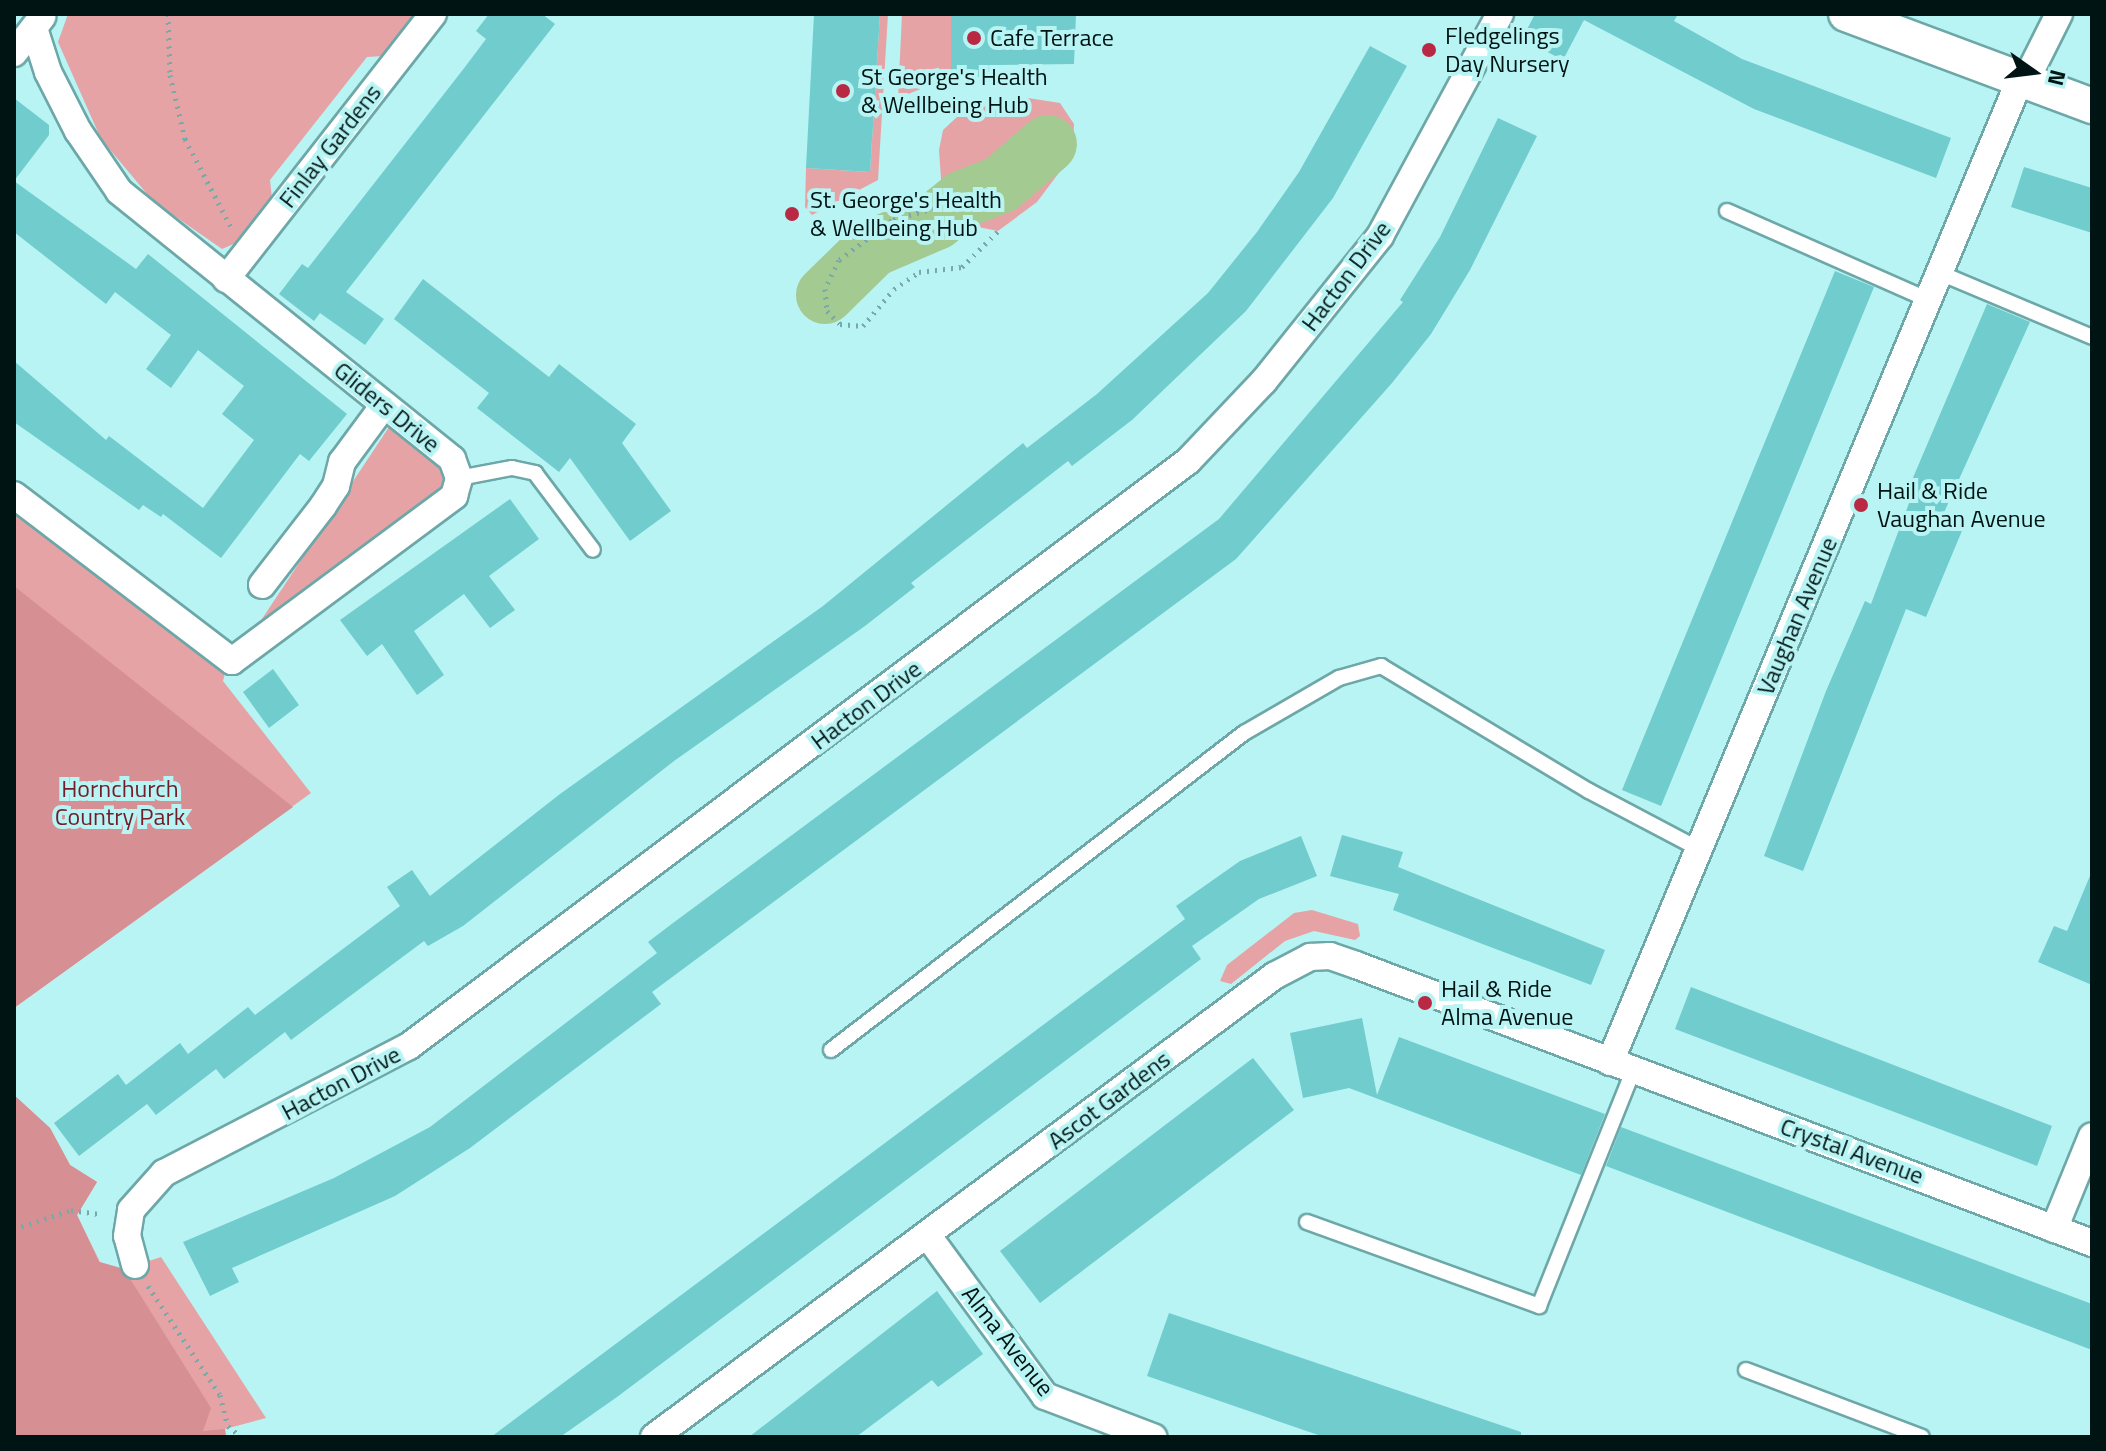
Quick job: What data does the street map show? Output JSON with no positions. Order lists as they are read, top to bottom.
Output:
{
  "streets": {
    "street": [
      "Finlay Gardens",
      "Hacton Drive",
      "Gliders Drive",
      "Vaughan Avenue",
      "Ascot Gardens",
      "Crystal Avenue",
      "Alma Avenue"
    ]
  },
  "crossings": [
    ["Finlay Gardens", "Gliders Drive"],
    ["Vaughan Avenue", "Ascot Gardens"],
    ["Vaughan Avenue", "Crystal Avenue"],
    ["Ascot Gardens", "Crystal Avenue"],
    ["Ascot Gardens", "Alma Avenue"]
  ],
  "parks": ["Hornchurch Country Park"],
  "places": [
    "Cafe Terrace",
    "Fledgelings Day Nursery",
    "St George's Health & Wellbeing Hub",
    "St. George's Health & Wellbeing Hub",
    "Hail & Ride Vaughan Avenue",
    "Hail & Ride Alma Avenue"
  ],
  "north": "right"
}
